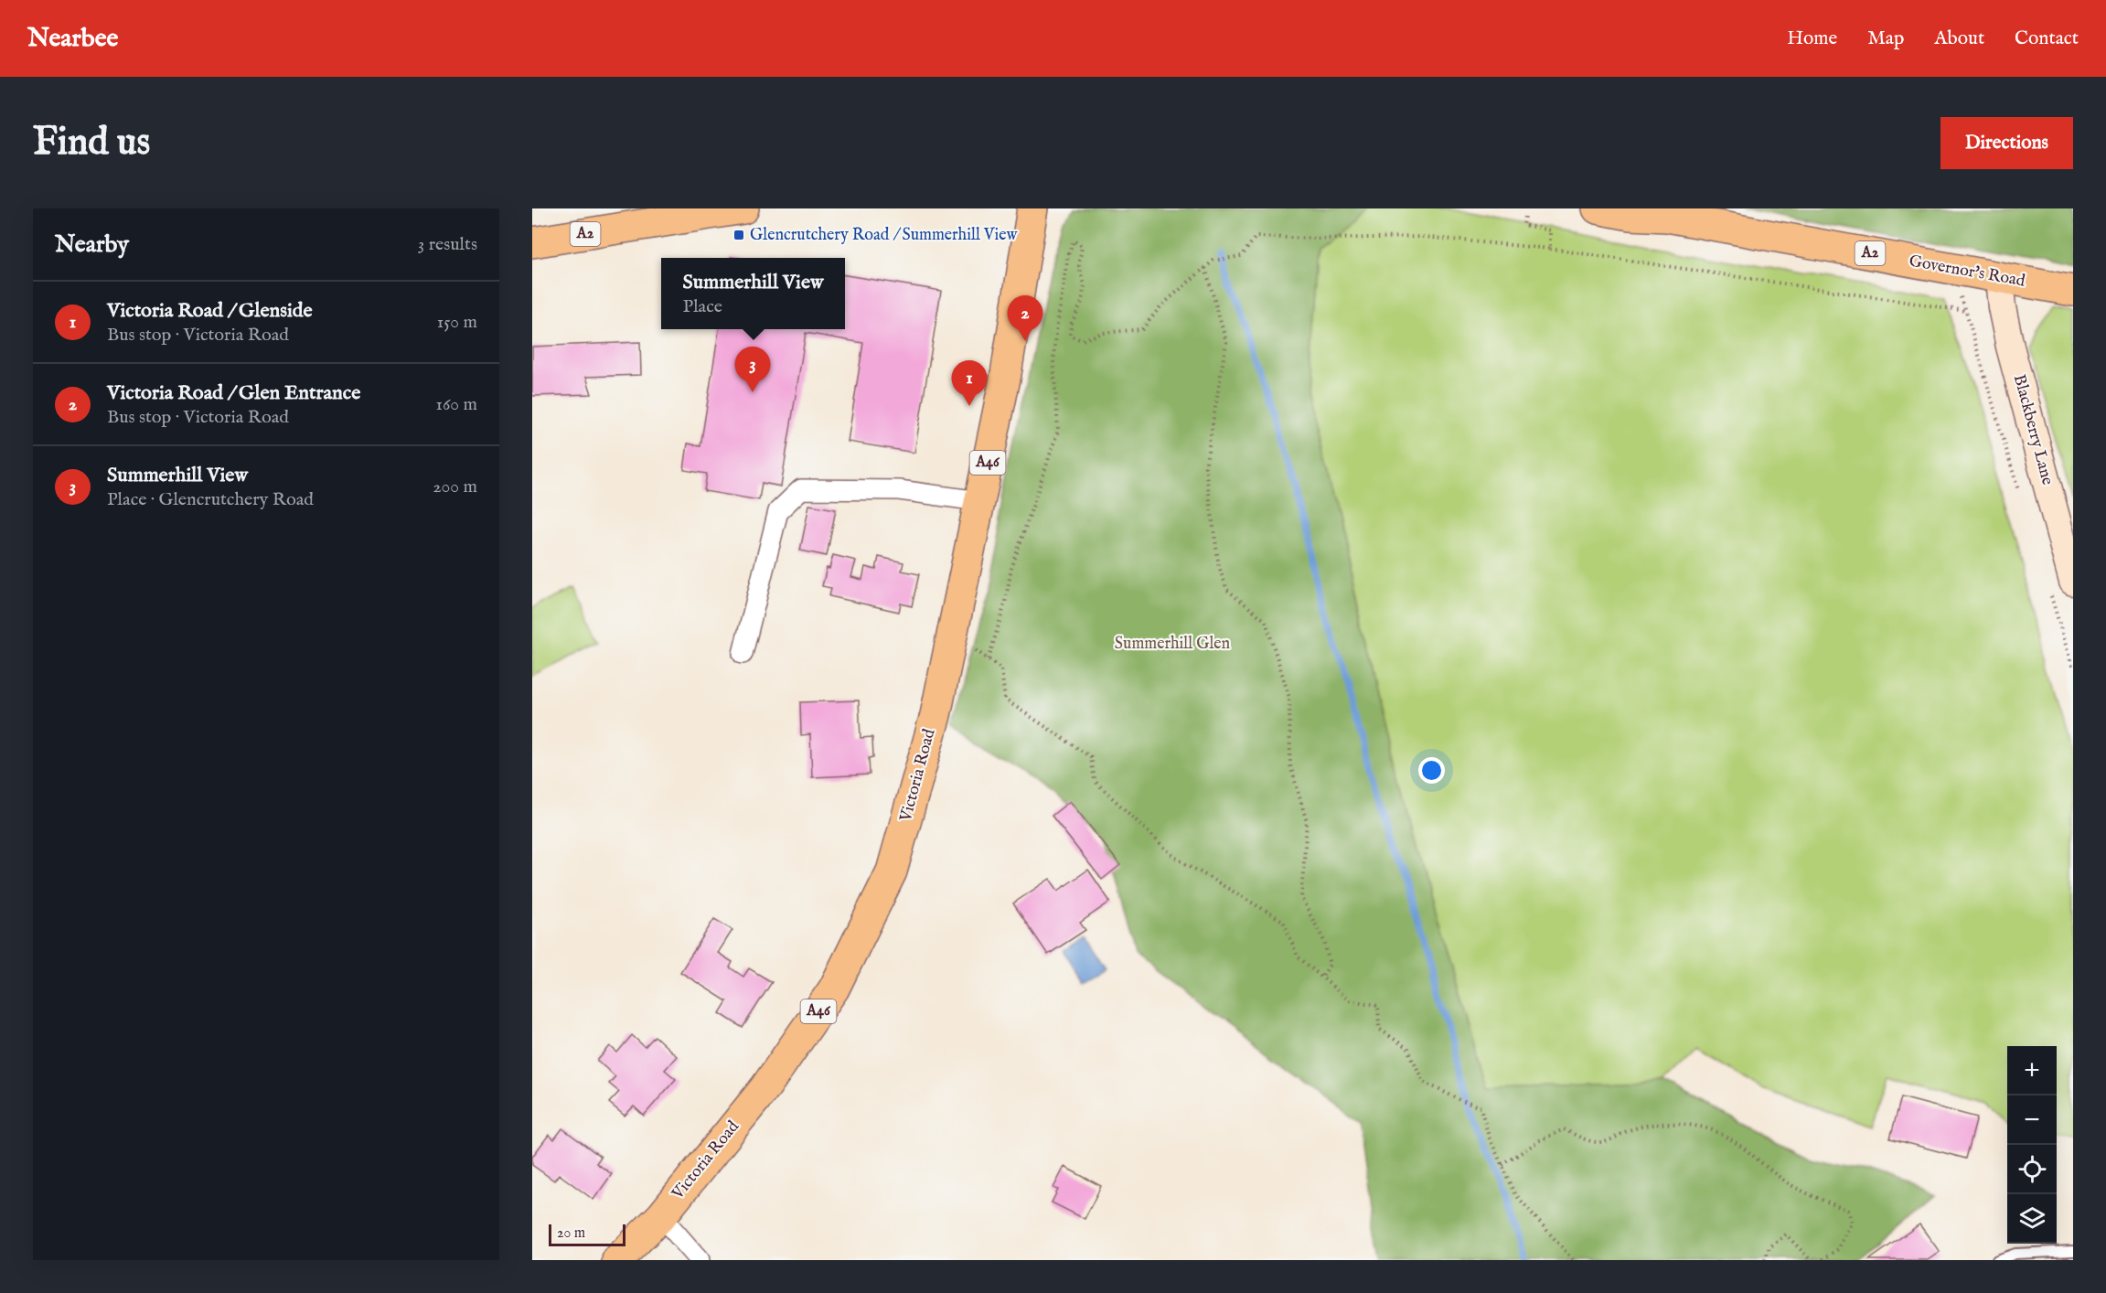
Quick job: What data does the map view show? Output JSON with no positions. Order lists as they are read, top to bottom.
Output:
{
  "streets": {
    "main road": [
      "A2",
      "Governor's Road",
      "Blackberry Lane",
      "A46",
      "Victoria Road"
    ]
  },
  "crossings": [
    ["Governor's Road", "Blackberry Lane"]
  ],
  "parks": ["Summerhill Glen"],
  "places": {
    "transit": ["Glencrutchery Road / Summerhill View"]
  },
  "scale_bar": "20 m",
  "page": {
    "header": "Nearbee",
    "nav": [
      "Home",
      "Map",
      "About",
      "Contact"
    ],
    "buttons": "Directions",
    "title": "Find us",
    "heading": ["Nearby", "3 results"],
    "popup": ["Summerhill View", "Place"],
    "list": [
      {
        "mark": "1",
        "name": "Victoria Road / Glenside",
        "note": "Bus stop · Victoria Road",
        "value": "150 m"
      },
      {
        "mark": "2",
        "name": "Victoria Road / Glen Entrance",
        "note": "Bus stop · Victoria Road",
        "value": "160 m"
      },
      {
        "mark": "3",
        "name": "Summerhill View",
        "note": "Place · Glencrutchery Road",
        "value": "200 m"
      }
    ],
    "pins": ["2", "3", "1"],
    "map_buttons": ["+", "−"],
    "scale": "20 m"
  }
}
